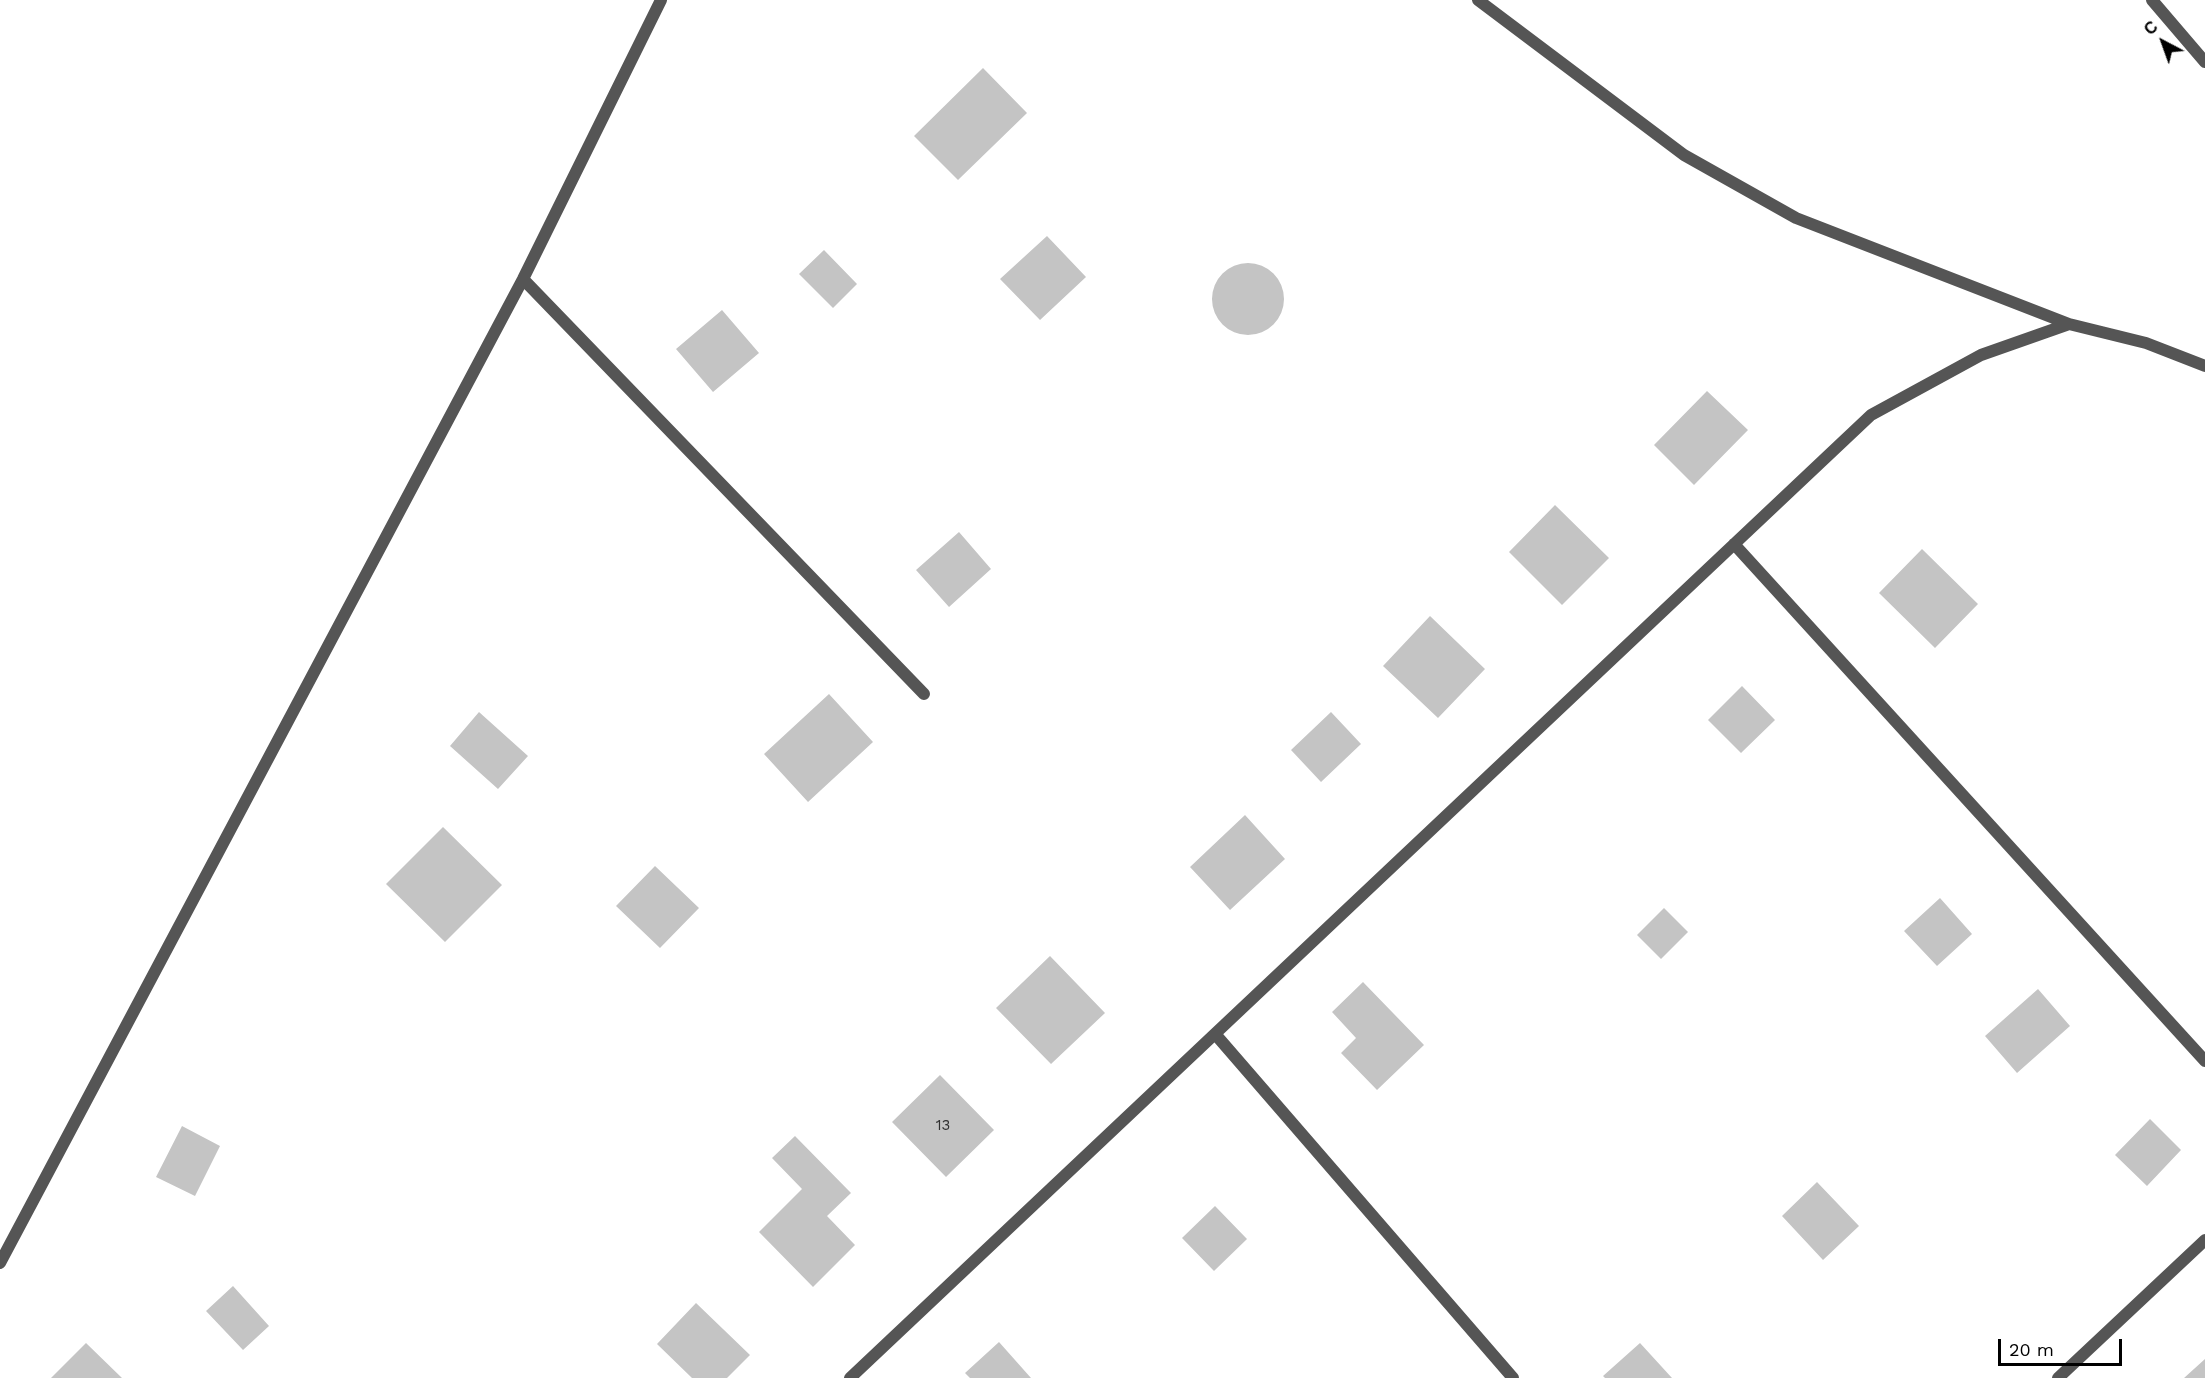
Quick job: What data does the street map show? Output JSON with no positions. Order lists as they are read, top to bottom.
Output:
{
  "house_numbers": ["13"],
  "scale_bar": "20 m",
  "north": "top left"
}
